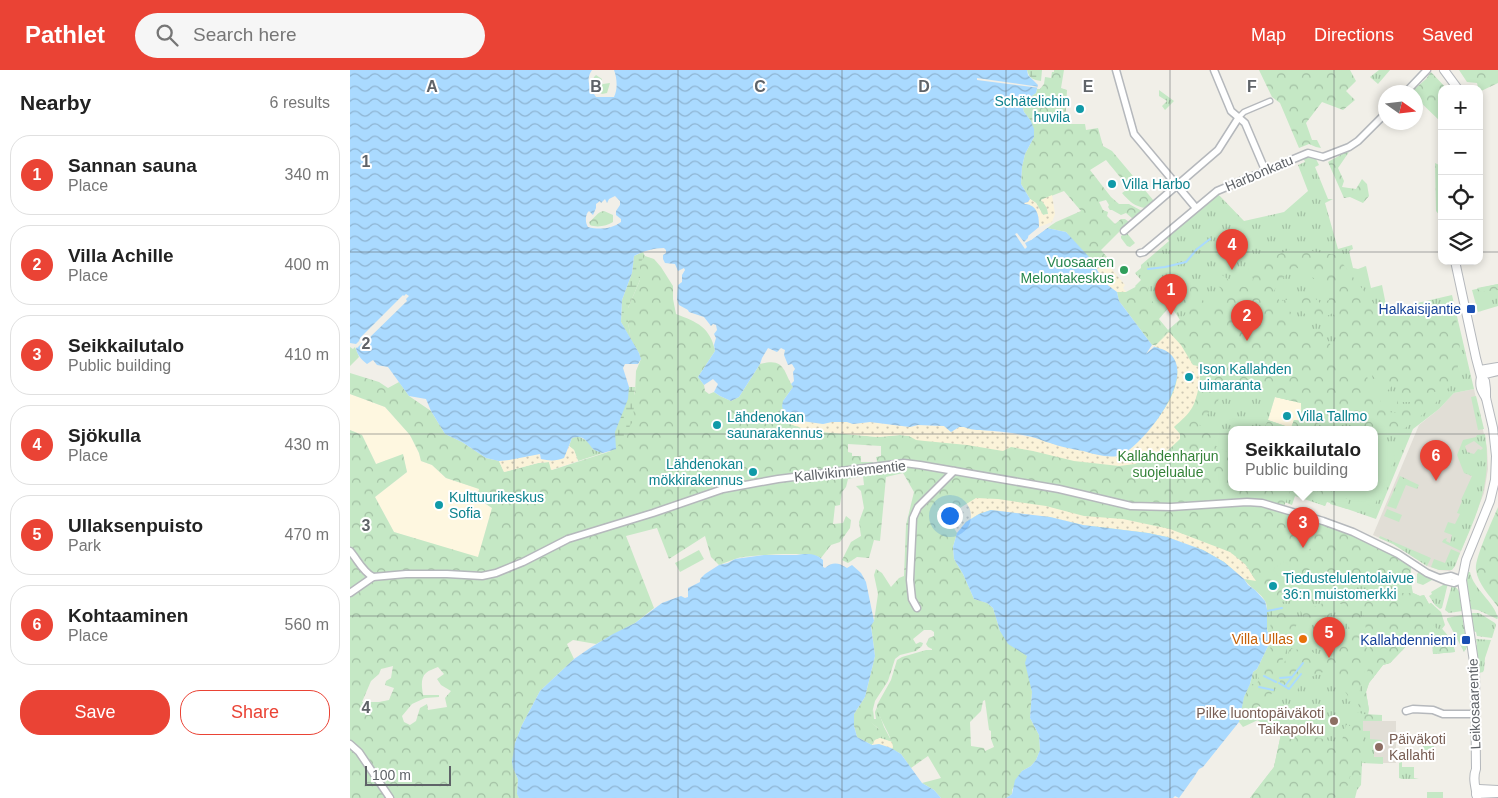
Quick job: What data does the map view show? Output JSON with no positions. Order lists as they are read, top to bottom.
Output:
{
  "streets": {
    "street": ["Harbonkatu", "Kallvikinniementie", "Leikosaarentie"]
  },
  "crossings": [
    ["Kallvikinniementie", "Leikosaarentie"]
  ],
  "parks": ["Kallahdenharjun suojelualue"],
  "places": {
    "other": [
      "Schätelichin huvila",
      "Villa Harbo",
      "Vuosaaren Melontakeskus",
      "Ison Kallahden uimaranta",
      "Villa Tallmo",
      "Lähdenokan saunarakennus",
      "Lähdenokan mökkirakennus",
      "Kulttuurikeskus Sofia",
      "Tiedustelulentolaivue 36:n muistomerkki",
      "Villa Ullas",
      "Pilke luontopäiväkoti Taikapolku",
      "Päiväkoti Kallahti"
    ],
    "transit": ["Halkaisijantie", "Kallahdenniemi"]
  },
  "scale_bar": "100 m",
  "north": "right",
  "page": {
    "header": "Pathlet",
    "search": "Search here",
    "nav": ["Map", "Directions", "Saved"],
    "heading": ["Nearby", "6 results"],
    "map_buttons": ["+", "−"],
    "list": [
      {
        "mark": "1",
        "name": "Sannan sauna",
        "note": "Place",
        "value": "340 m"
      },
      {
        "mark": "2",
        "name": "Villa Achille",
        "note": "Place",
        "value": "400 m"
      },
      {
        "mark": "3",
        "name": "Seikkailutalo",
        "note": "Public building",
        "value": "410 m"
      },
      {
        "mark": "4",
        "name": "Sjökulla",
        "note": "Place",
        "value": "430 m"
      },
      {
        "mark": "5",
        "name": "Ullaksenpuisto",
        "note": "Park",
        "value": "470 m"
      },
      {
        "mark": "6",
        "name": "Kohtaaminen",
        "note": "Place",
        "value": "560 m"
      }
    ],
    "pins": [
      "4",
      "1",
      "2",
      "6",
      "3",
      "5"
    ],
    "popup": ["Seikkailutalo", "Public building"],
    "buttons": ["Save", "Share"],
    "scale": "100 m"
  },
  "grid": {
    "columns": [
      "A",
      "B",
      "C",
      "D",
      "E",
      "F"
    ],
    "rows": [
      "1",
      "2",
      "3",
      "4"
    ]
  }
}
